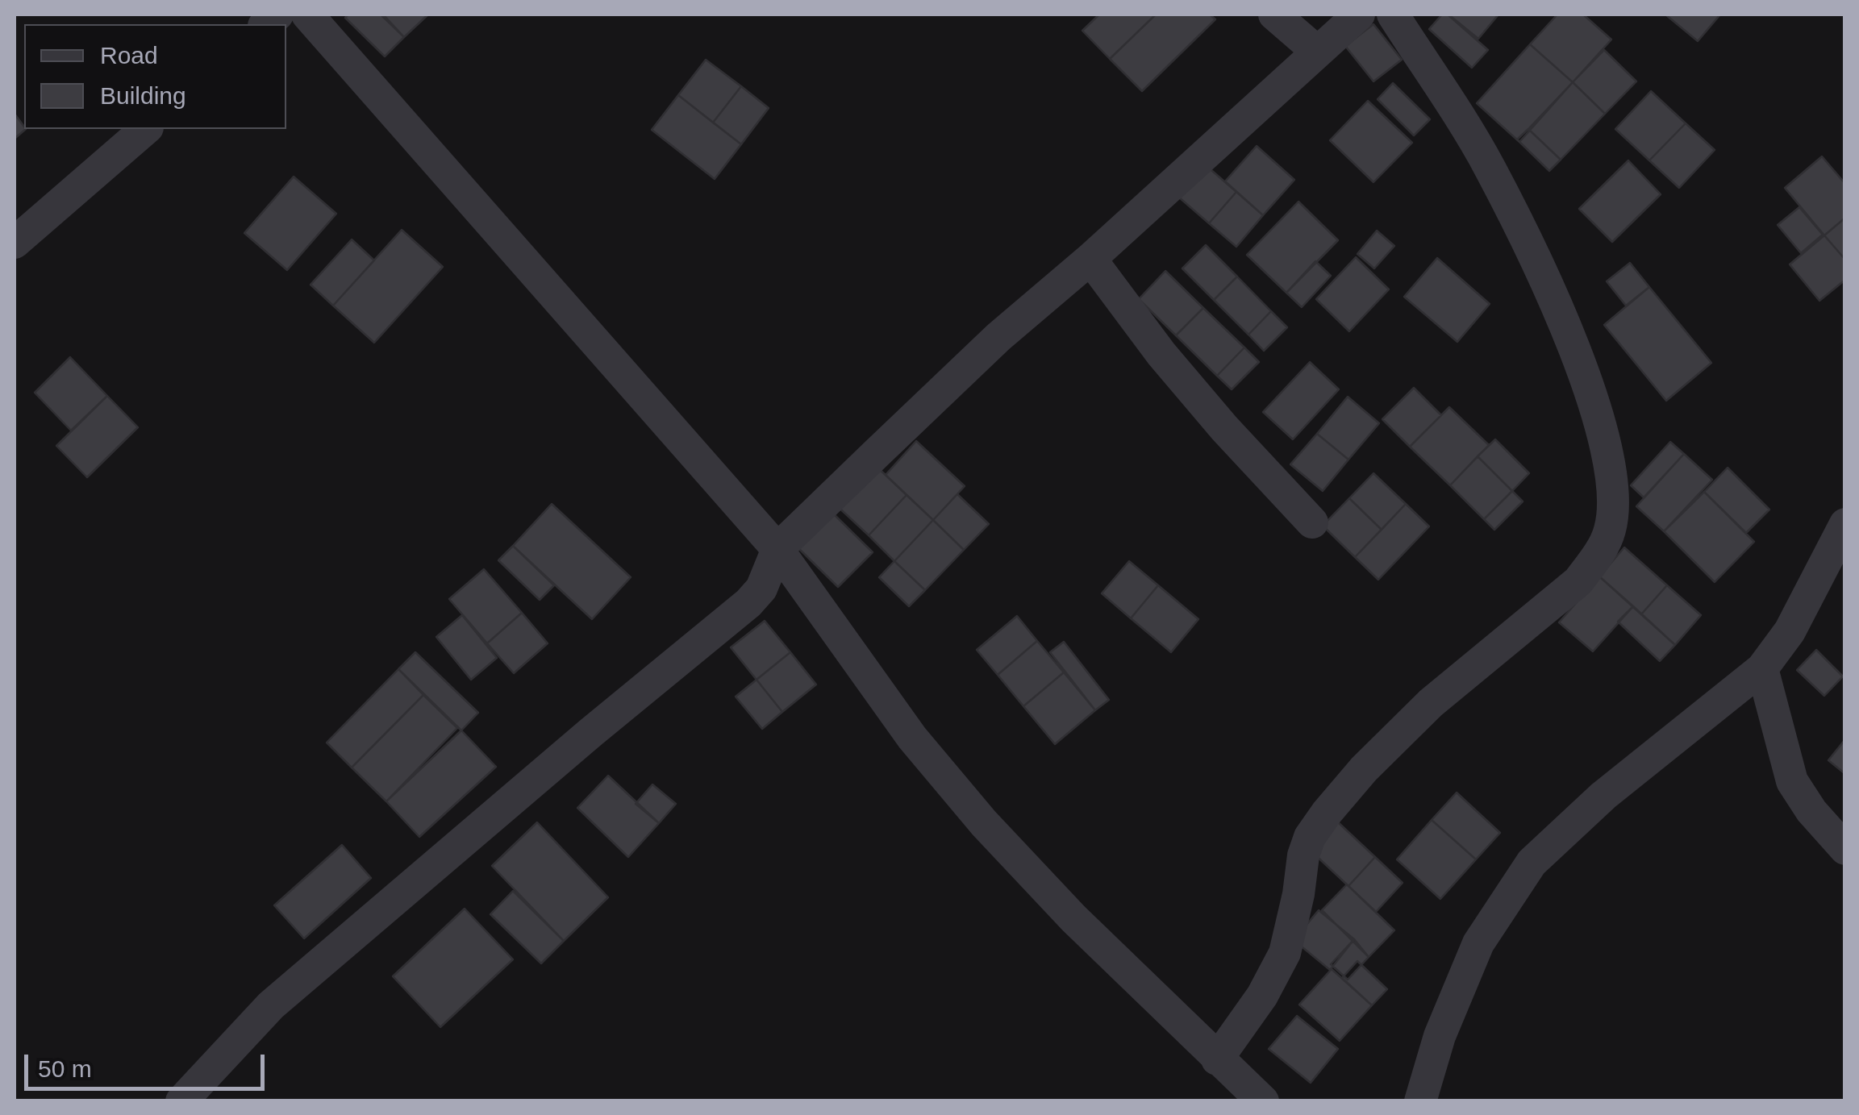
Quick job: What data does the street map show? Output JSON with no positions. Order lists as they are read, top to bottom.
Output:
{
  "legend": ["Road", "Building"],
  "scale_bar": "50 m"
}
